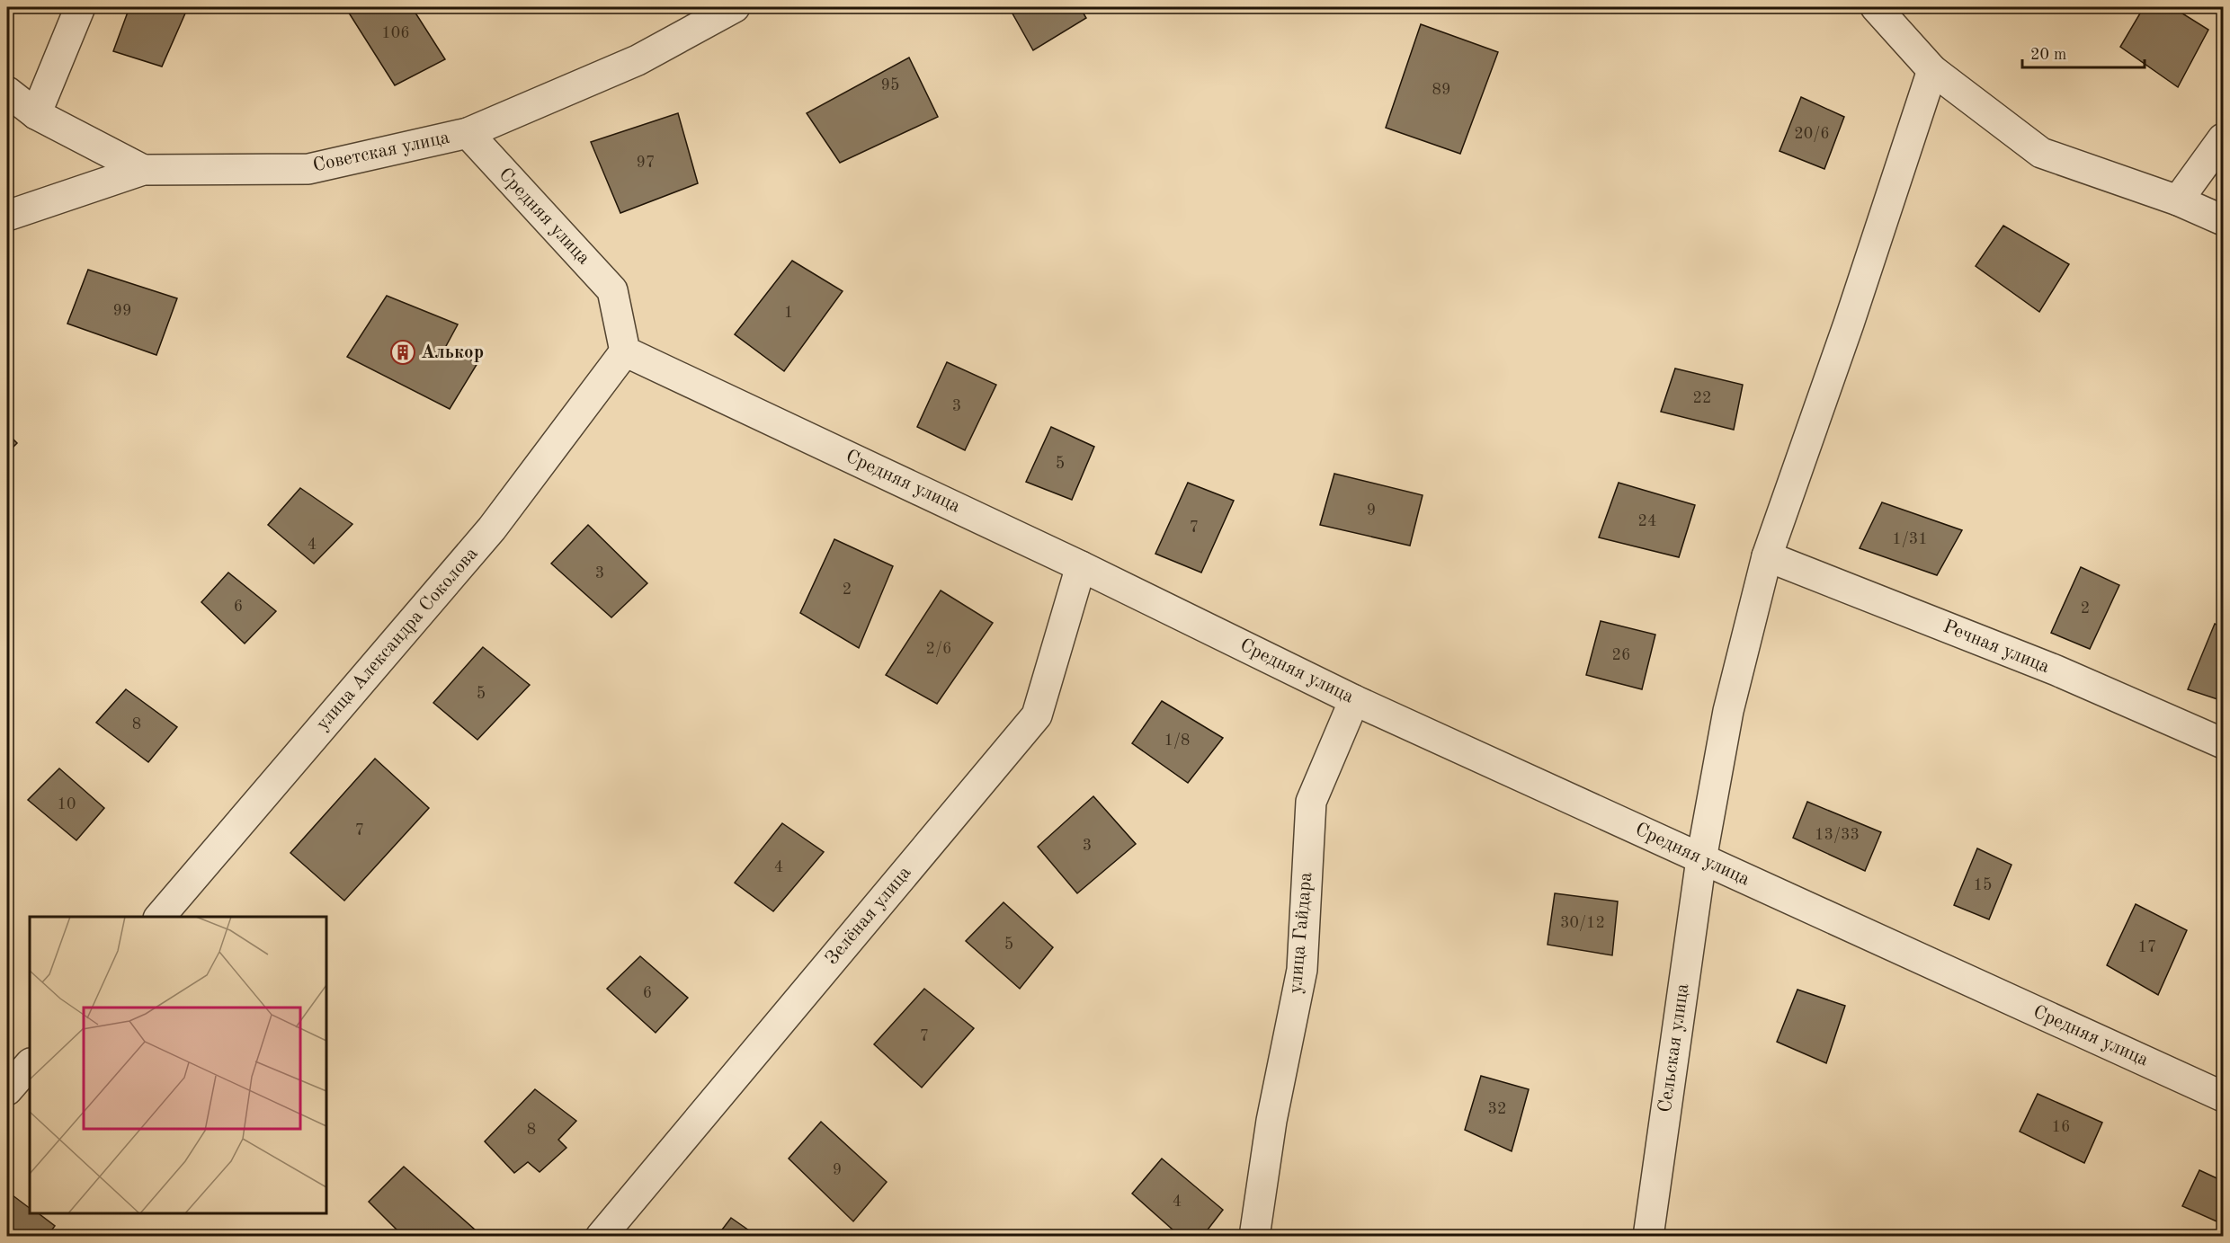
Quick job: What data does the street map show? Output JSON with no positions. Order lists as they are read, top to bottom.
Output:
{
  "streets": {
    "street": [
      "Советская улица",
      "Средняя улица",
      "улица Александра Соколова",
      "Речная улица",
      "Зелёная улица",
      "улица Гайдара",
      "Сельская улица"
    ]
  },
  "crossings": [
    ["Советская улица", "Средняя улица"],
    ["Средняя улица", "улица Александра Соколова"],
    ["Средняя улица", "Зелёная улица"],
    ["Средняя улица", "улица Гайдара"],
    ["Средняя улица", "Сельская улица"],
    ["Речная улица", "Сельская улица"]
  ],
  "places": {
    "building": ["Алькор"]
  },
  "house_numbers": [
    "106",
    "95",
    "89",
    "20/6",
    "97",
    "99",
    "1",
    "22",
    "3",
    "5",
    "9",
    "24",
    "7",
    "1/31",
    "4",
    "3",
    "2",
    "6",
    "2",
    "2/6",
    "26",
    "5",
    "8",
    "1/8",
    "10",
    "7",
    "13/33",
    "3",
    "4",
    "15",
    "30/12",
    "5",
    "17",
    "6",
    "7",
    "32",
    "16",
    "8",
    "9",
    "4"
  ],
  "scale_bar": "20 m"
}
